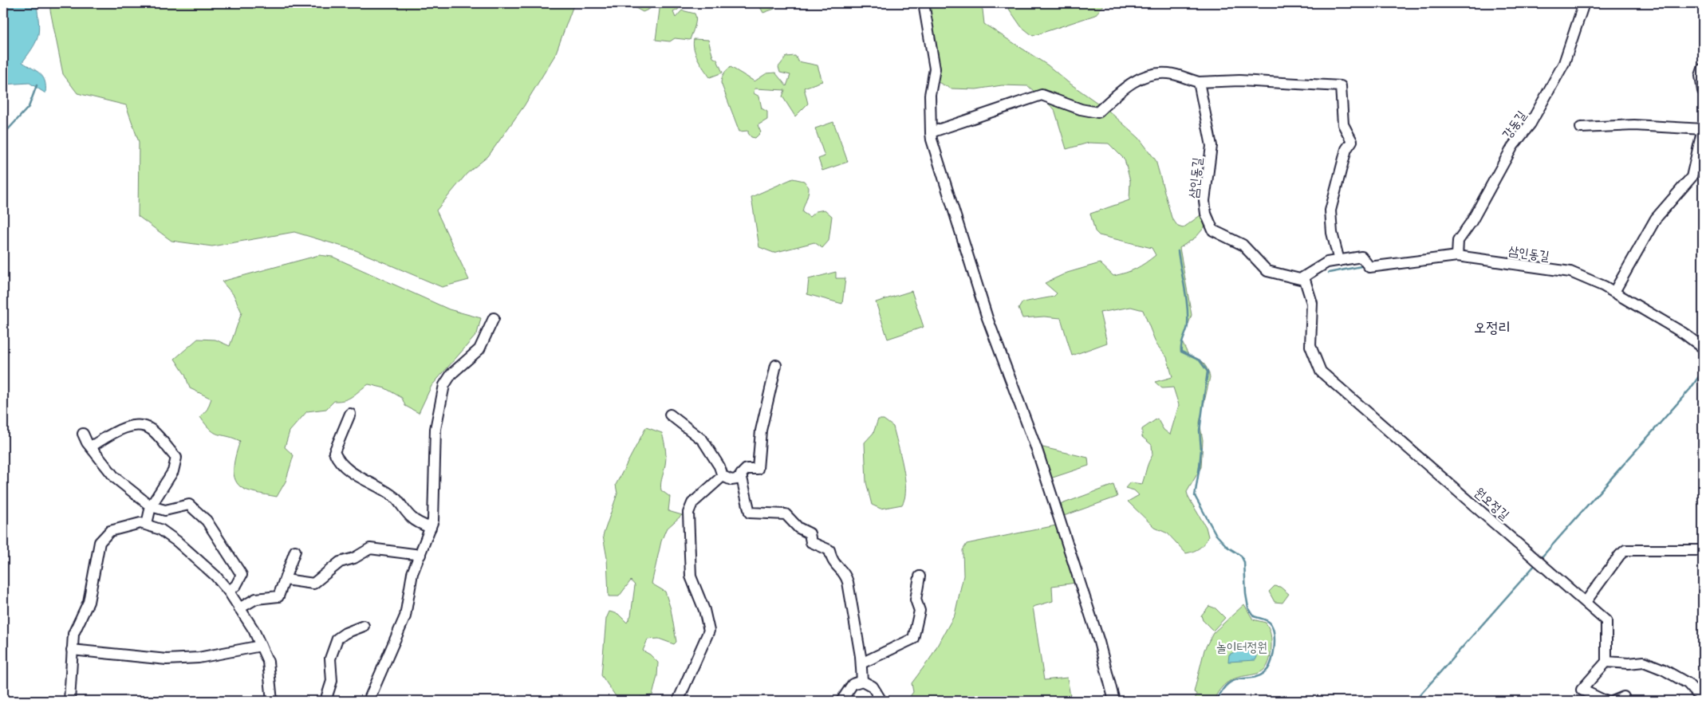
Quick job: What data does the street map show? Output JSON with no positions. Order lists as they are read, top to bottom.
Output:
{
  "streets": {
    "street": ["강동길", "삼인동길", "원오정길"]
  },
  "crossings": [
    ["강동길", "삼인동길"],
    ["삼인동길", "원오정길"]
  ],
  "districts": ["오정리"],
  "parks": ["놀이터정원"]
}
